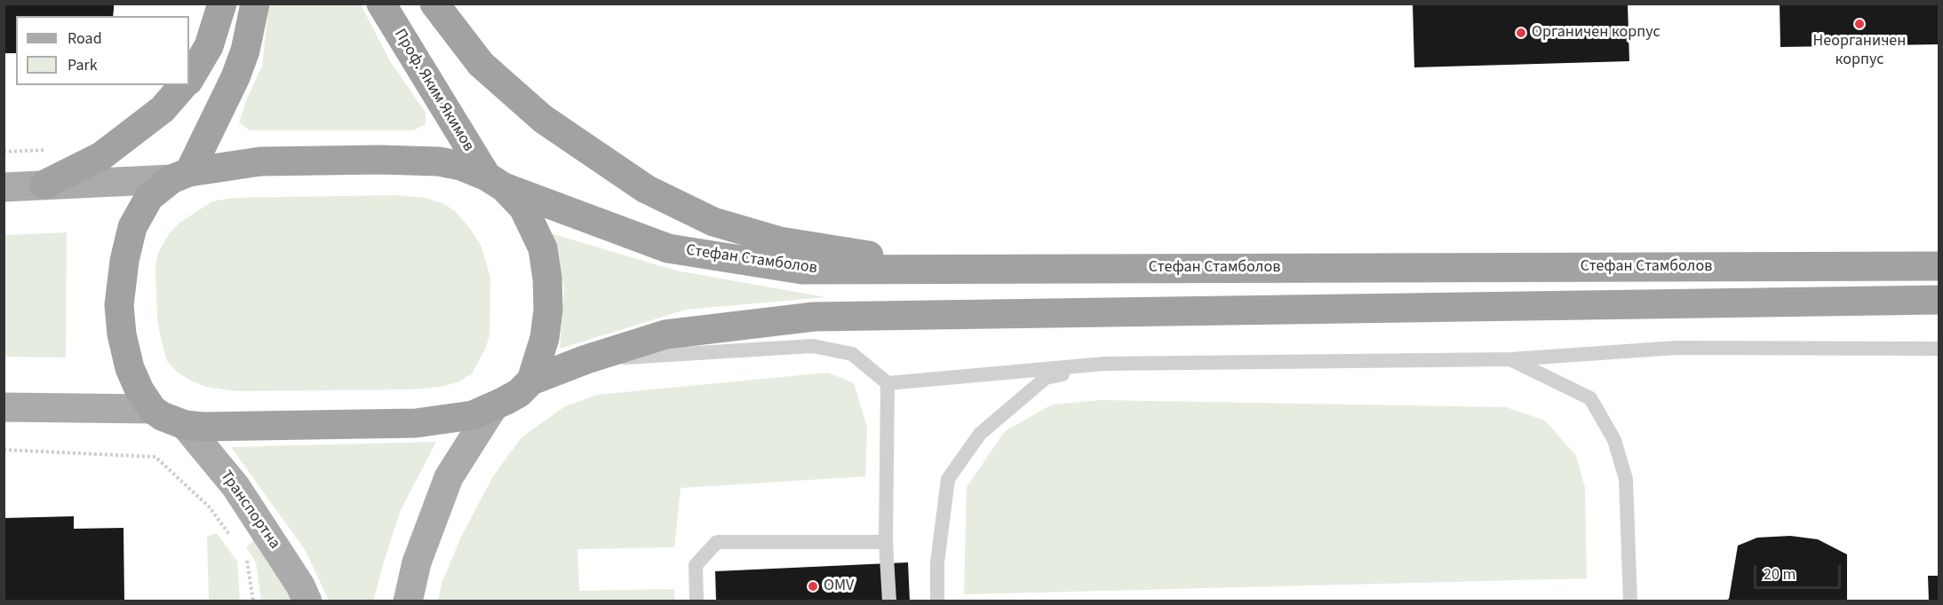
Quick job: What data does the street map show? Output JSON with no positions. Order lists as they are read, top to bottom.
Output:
{
  "streets": {
    "highway": ["Проф. Яким Якимов", "Стефан Стамболов"],
    "main road": ["Транспортна"]
  },
  "crossings": [
    ["Проф. Яким Якимов", "Стефан Стамболов"]
  ],
  "places": ["Неорганичен корпус", "Органичен корпус", "OMV"],
  "legend": ["Road", "Park"],
  "scale_bar": "20 m"
}
